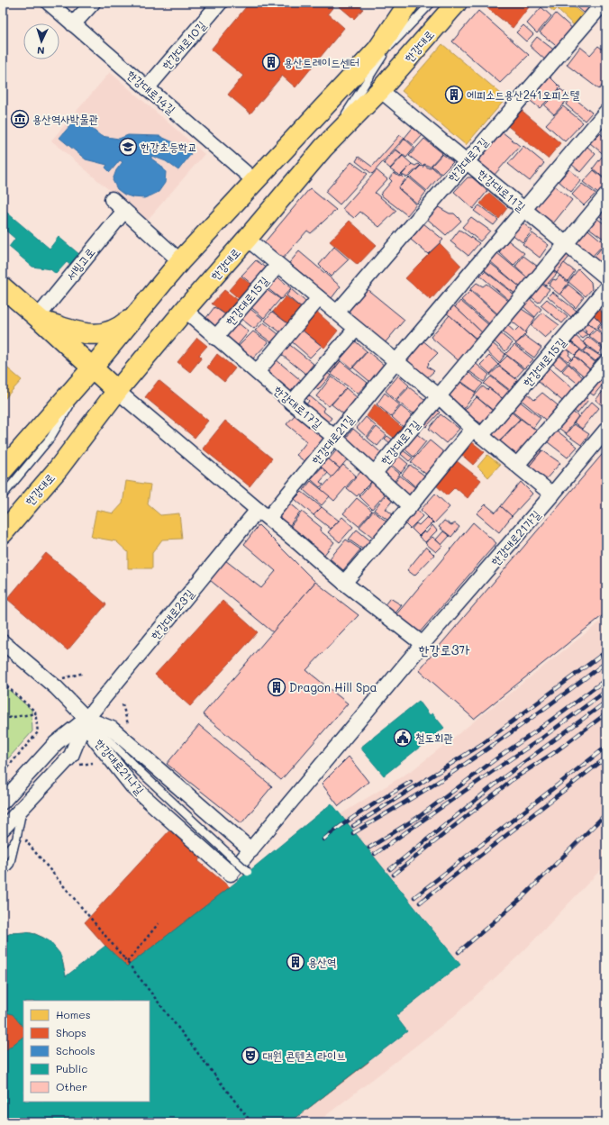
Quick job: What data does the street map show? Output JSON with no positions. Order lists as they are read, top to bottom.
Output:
{
  "streets": {
    "main road": ["한강대로"],
    "street": [
      "한강대로10길",
      "한강대로14길",
      "한강대로7길",
      "한강대로11길",
      "서빙고로",
      "한강대로15길",
      "한강대로17길",
      "한강대로21길",
      "한강대로21가길",
      "한강대로23길",
      "한강대로21나길"
    ]
  },
  "crossings": [
    ["한강대로10길", "한강대로14길"],
    ["한강대로", "한강대로11길"],
    ["한강대로", "한강대로17길"],
    ["한강대로7길", "한강대로11길"],
    ["한강대로7길", "한강대로17길"],
    ["한강대로15길", "한강대로17길"],
    ["한강대로17길", "한강대로21길"],
    ["한강대로21길", "한강대로23길"],
    ["한강대로21가길", "한강대로21나길"],
    ["한강대로23길", "한강대로21나길"]
  ],
  "districts": ["한강로3가"],
  "places": {
    "building": [
      "용산트레이드센터",
      "에피소드용산241오피스텔",
      "Dragon Hill Spa",
      "용산역"
    ],
    "museum": ["용산역사박물관"],
    "school or university": ["한강초등학교"],
    "public building": ["철도회관"],
    "theatre": ["대원 콘텐츠 라이브"]
  },
  "legend": [
    "Homes",
    "Shops",
    "Schools",
    "Public",
    "Other"
  ],
  "north": "bottom"
}
